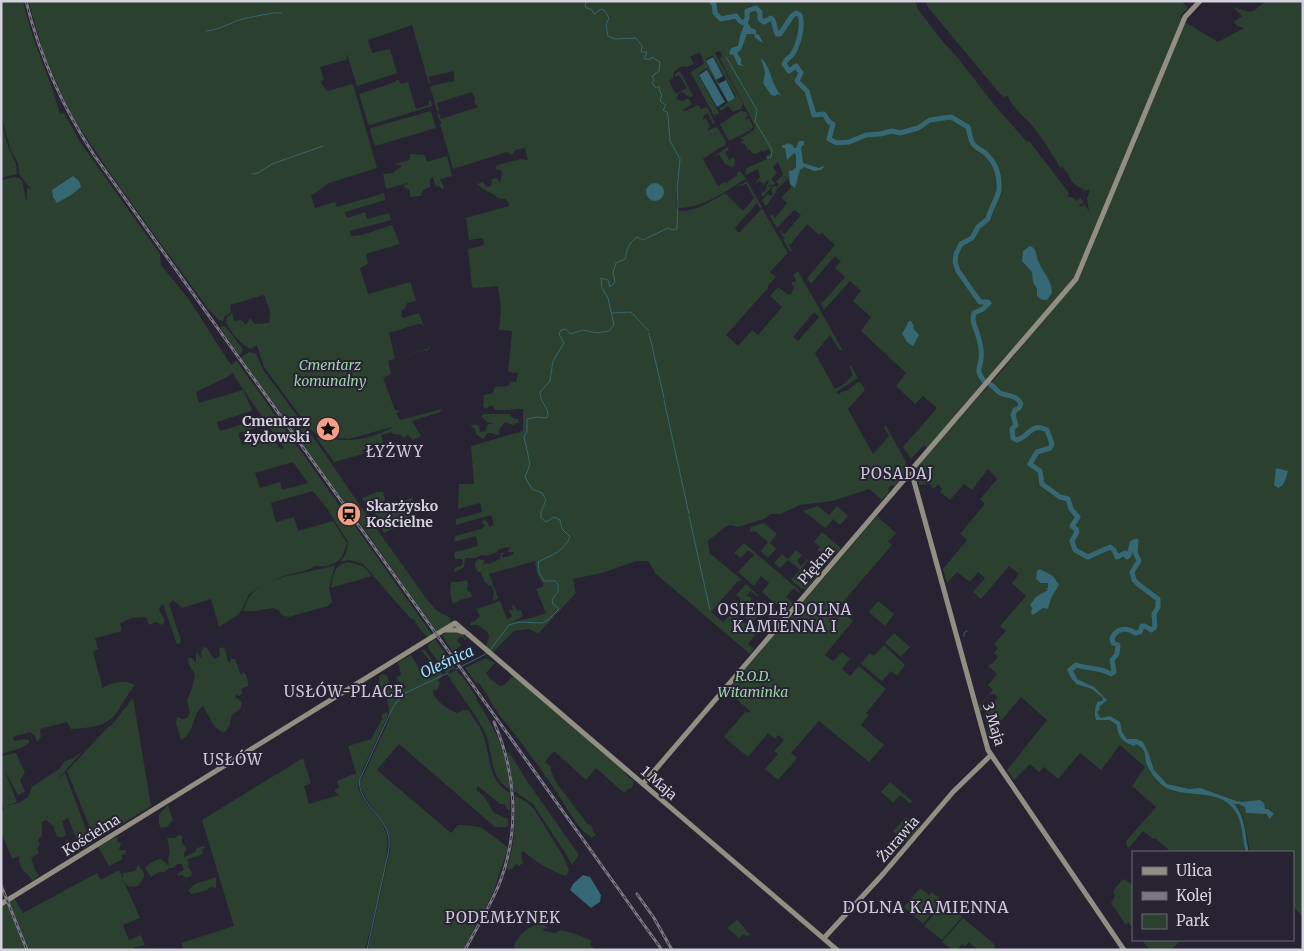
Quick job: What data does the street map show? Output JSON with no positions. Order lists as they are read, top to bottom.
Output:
{
  "streets": {
    "street": [
      "Piękna",
      "3 Maja",
      "1 Maja",
      "Kościelna",
      "Żurawia"
    ]
  },
  "crossings": [
    ["Piękna", "3 Maja"],
    ["Piękna", "1 Maja"],
    ["3 Maja", "Żurawia"],
    ["1 Maja", "Kościelna"],
    ["1 Maja", "Żurawia"]
  ],
  "districts": [
    "ŁYŻWY",
    "POSADAJ",
    "OSIEDLE DOLNA KAMIENNA I",
    "USŁÓW-PLACE",
    "USŁÓW",
    "DOLNA KAMIENNA",
    "PODEMŁYNEK"
  ],
  "water": ["Oleśnica"],
  "parks": ["Cmentarz komunalny", "R.O.D. Witaminka"],
  "places": {
    "place": ["Cmentarz żydowski"],
    "station": ["Skarżysko Kościelne"]
  },
  "legend": ["Ulica", "Kolej", "Park"]
}
